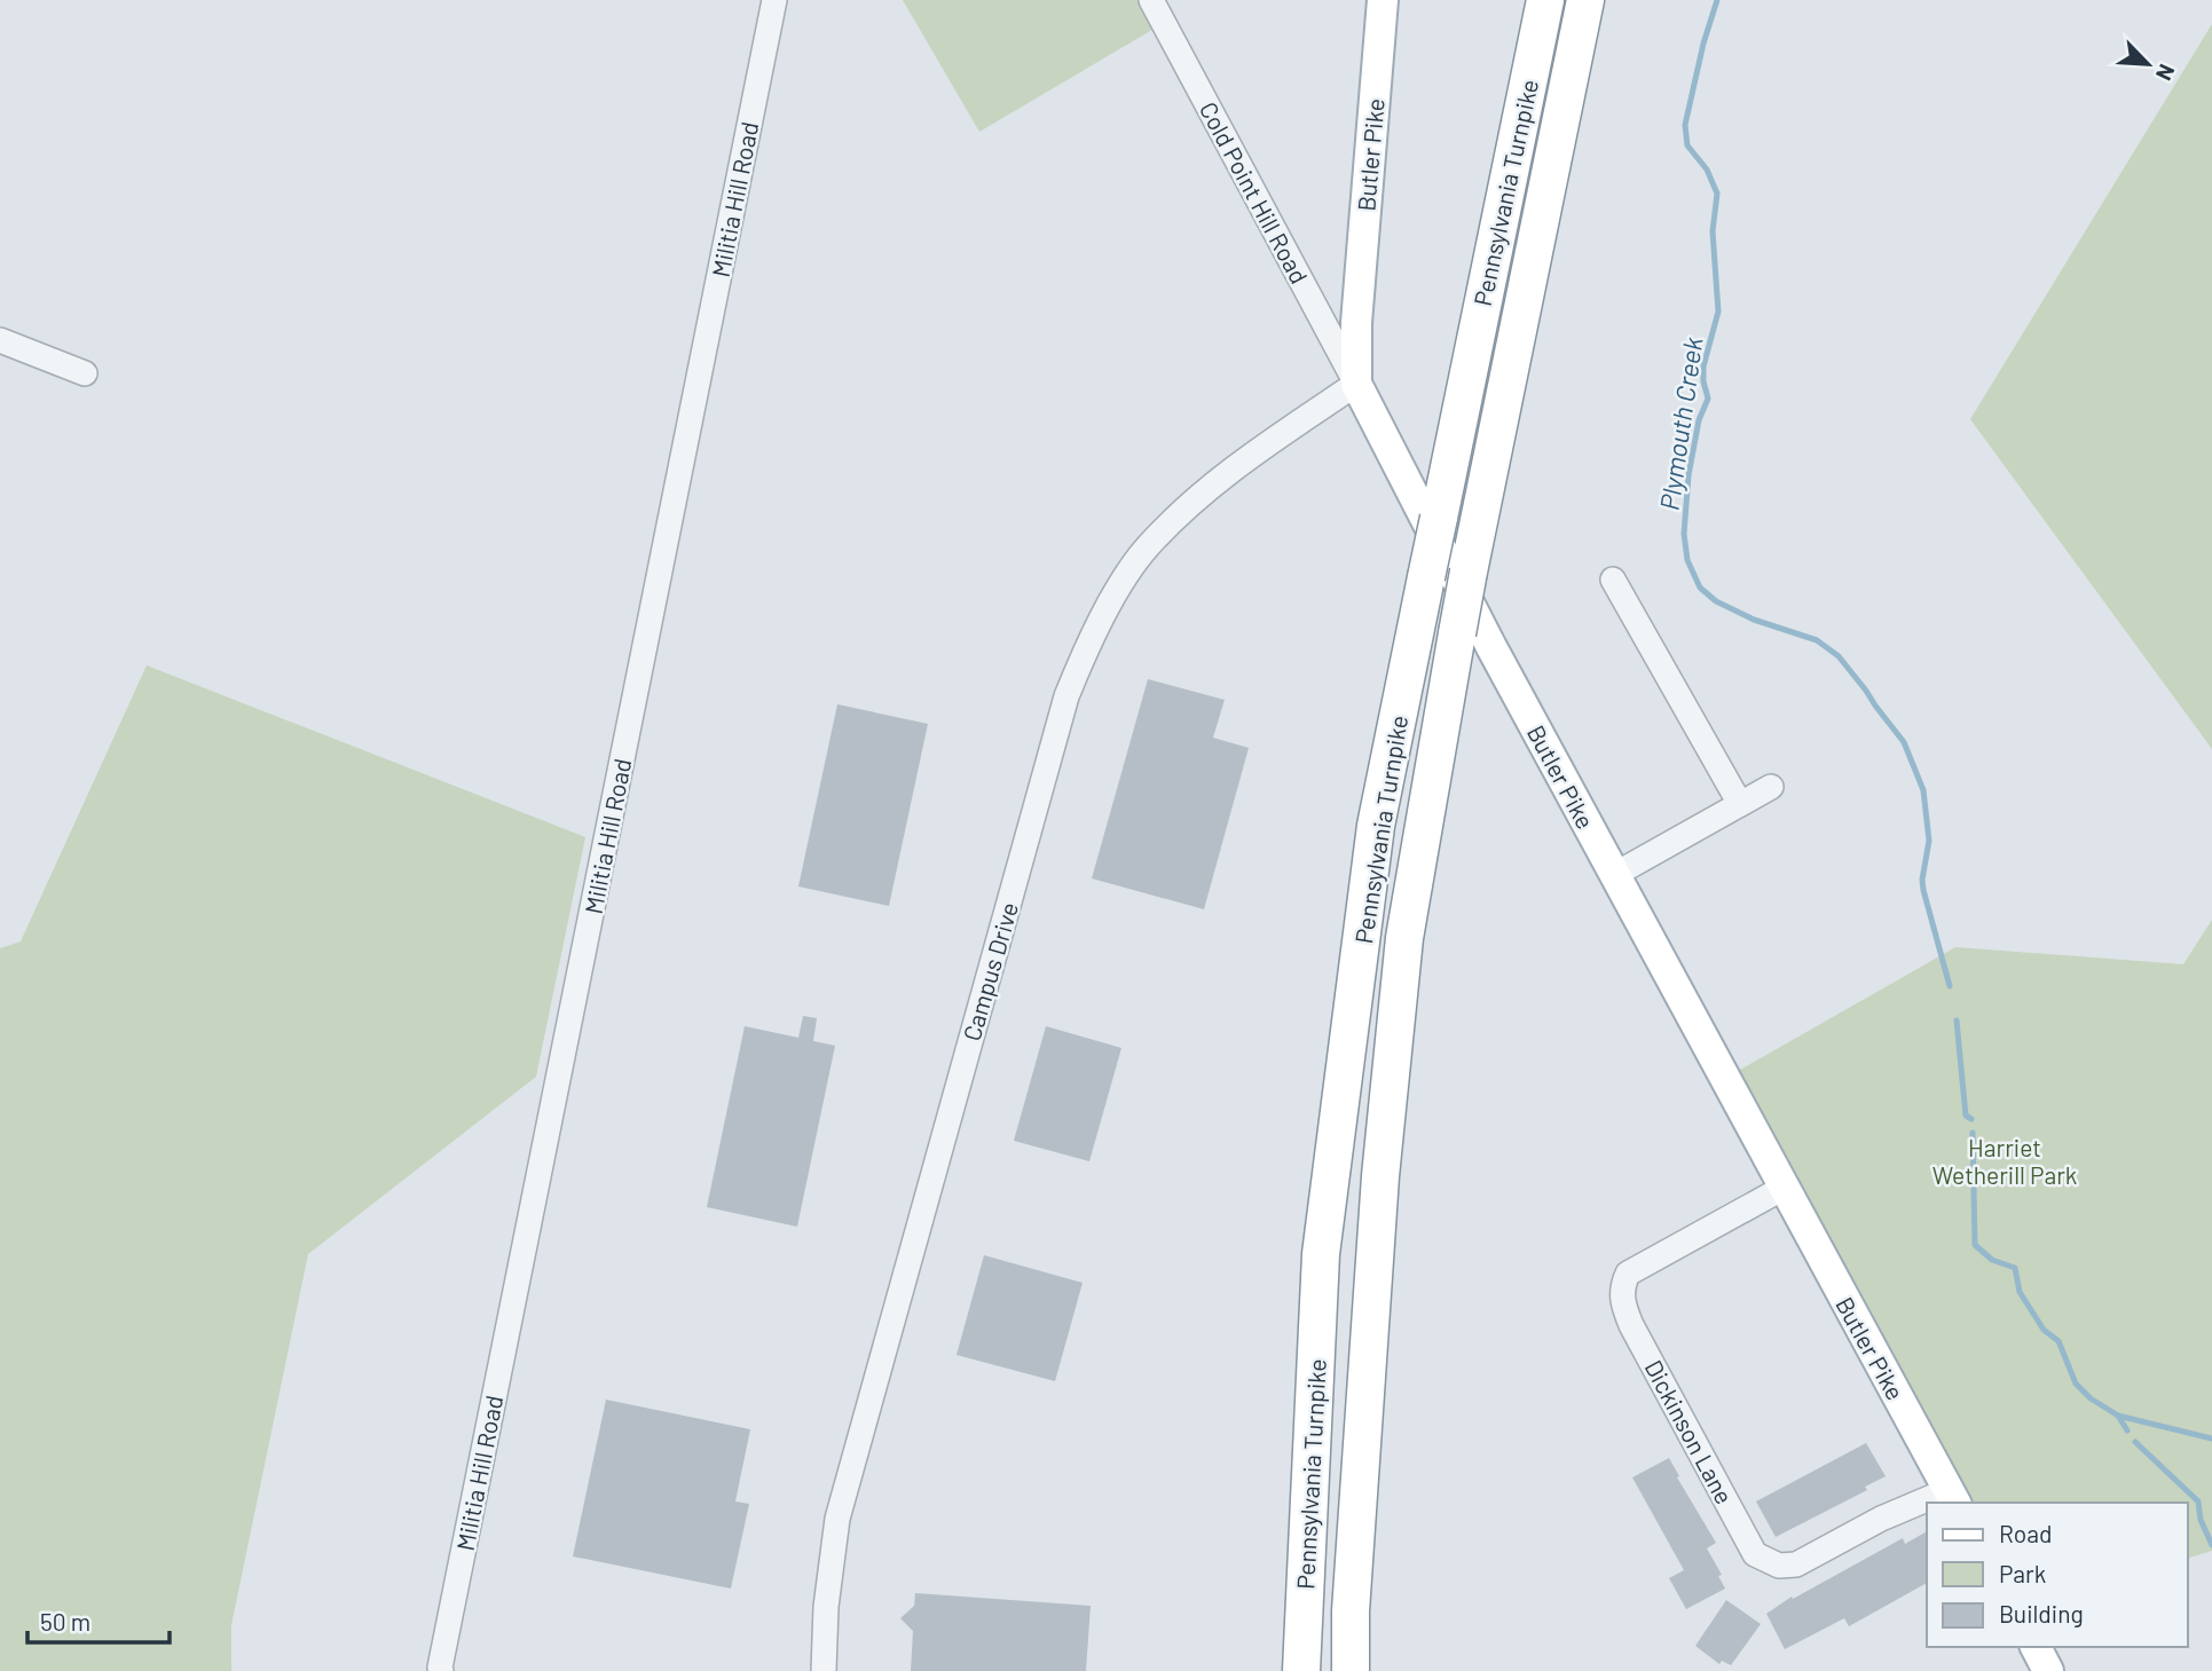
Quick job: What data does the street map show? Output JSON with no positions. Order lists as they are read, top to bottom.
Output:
{
  "streets": {
    "highway": ["Pennsylvania Turnpike"],
    "main road": ["Butler Pike"],
    "street": [
      "Cold Point Hill Road",
      "Militia Hill Road",
      "Campus Drive",
      "Dickinson Lane"
    ]
  },
  "crossings": [
    ["Butler Pike", "Cold Point Hill Road"],
    ["Butler Pike", "Campus Drive"],
    ["Butler Pike", "Dickinson Lane"],
    ["Cold Point Hill Road", "Campus Drive"]
  ],
  "water": ["Plymouth Creek"],
  "parks": ["Harriet Wetherill Park"],
  "legend": ["Road", "Park", "Building"],
  "scale_bar": "50 m",
  "north": "bottom right"
}
